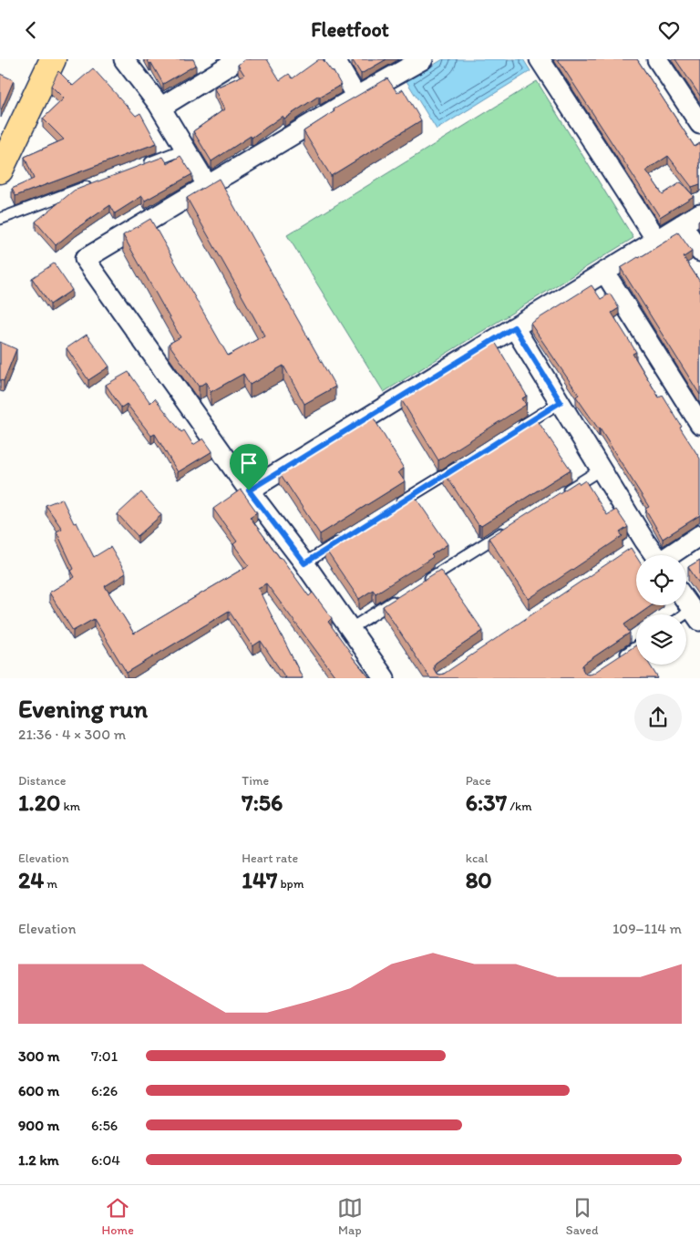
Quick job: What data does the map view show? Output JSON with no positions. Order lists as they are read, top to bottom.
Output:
{
  "page": {
    "header": "Fleetfoot",
    "heading": ["Evening run", "21:36 · 4 × 300 m"],
    "stats": [
      ["Distance", "1.20 km"],
      ["Time", "7:56"],
      ["Pace", "6:37 /km"],
      ["Elevation", "24 m"],
      ["Heart rate", "147 bpm"],
      ["kcal", "80"]
    ],
    "chart": ["Elevation", "109–114 m"],
    "list": [
      {
        "name": "300 m",
        "note": "7:01"
      },
      {
        "name": "600 m",
        "note": "6:26"
      },
      {
        "name": "900 m",
        "note": "6:56"
      },
      {
        "name": "1.2 km",
        "note": "6:04"
      }
    ],
    "tabs": ["Home", "Map", "Saved"]
  }
}
